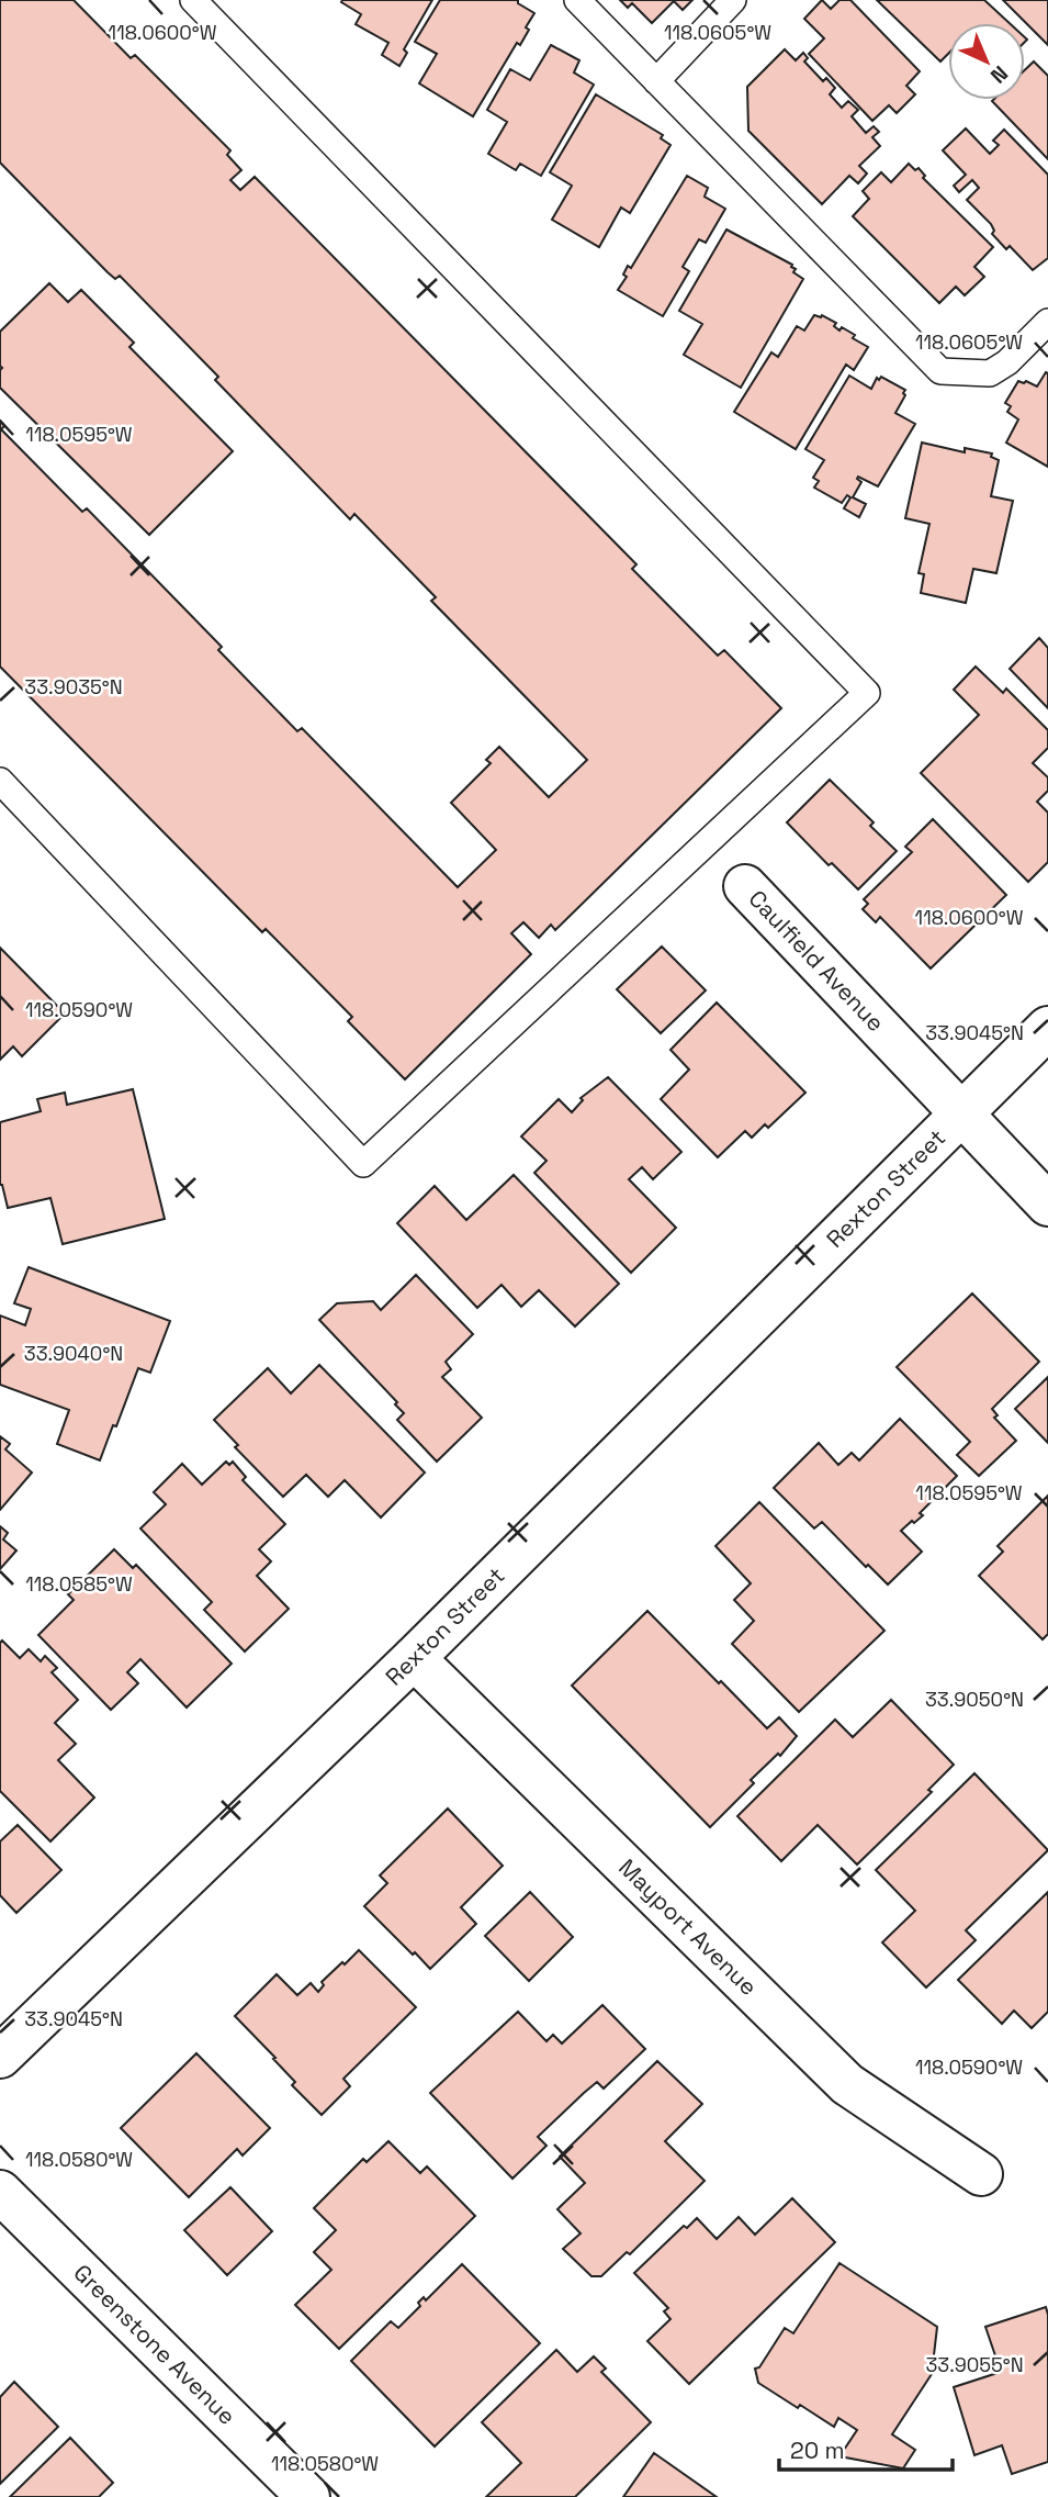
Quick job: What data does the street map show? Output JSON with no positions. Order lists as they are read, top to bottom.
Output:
{
  "streets": {
    "street": [
      "Caulfield Avenue",
      "Rexton Street",
      "Mayport Avenue",
      "Greenstone Avenue"
    ]
  },
  "crossings": [
    ["Caulfield Avenue", "Rexton Street"],
    ["Rexton Street", "Mayport Avenue"]
  ],
  "scale_bar": "20 m",
  "north": "bottom right",
  "coordinates": [
    "118.0600°W",
    "118.0605°W",
    "118.0595°W",
    "33.9035°N",
    "118.0590°W",
    "33.9045°N",
    "33.9040°N",
    "118.0585°W",
    "33.9050°N",
    "118.0580°W",
    "33.9055°N"
  ]
}
